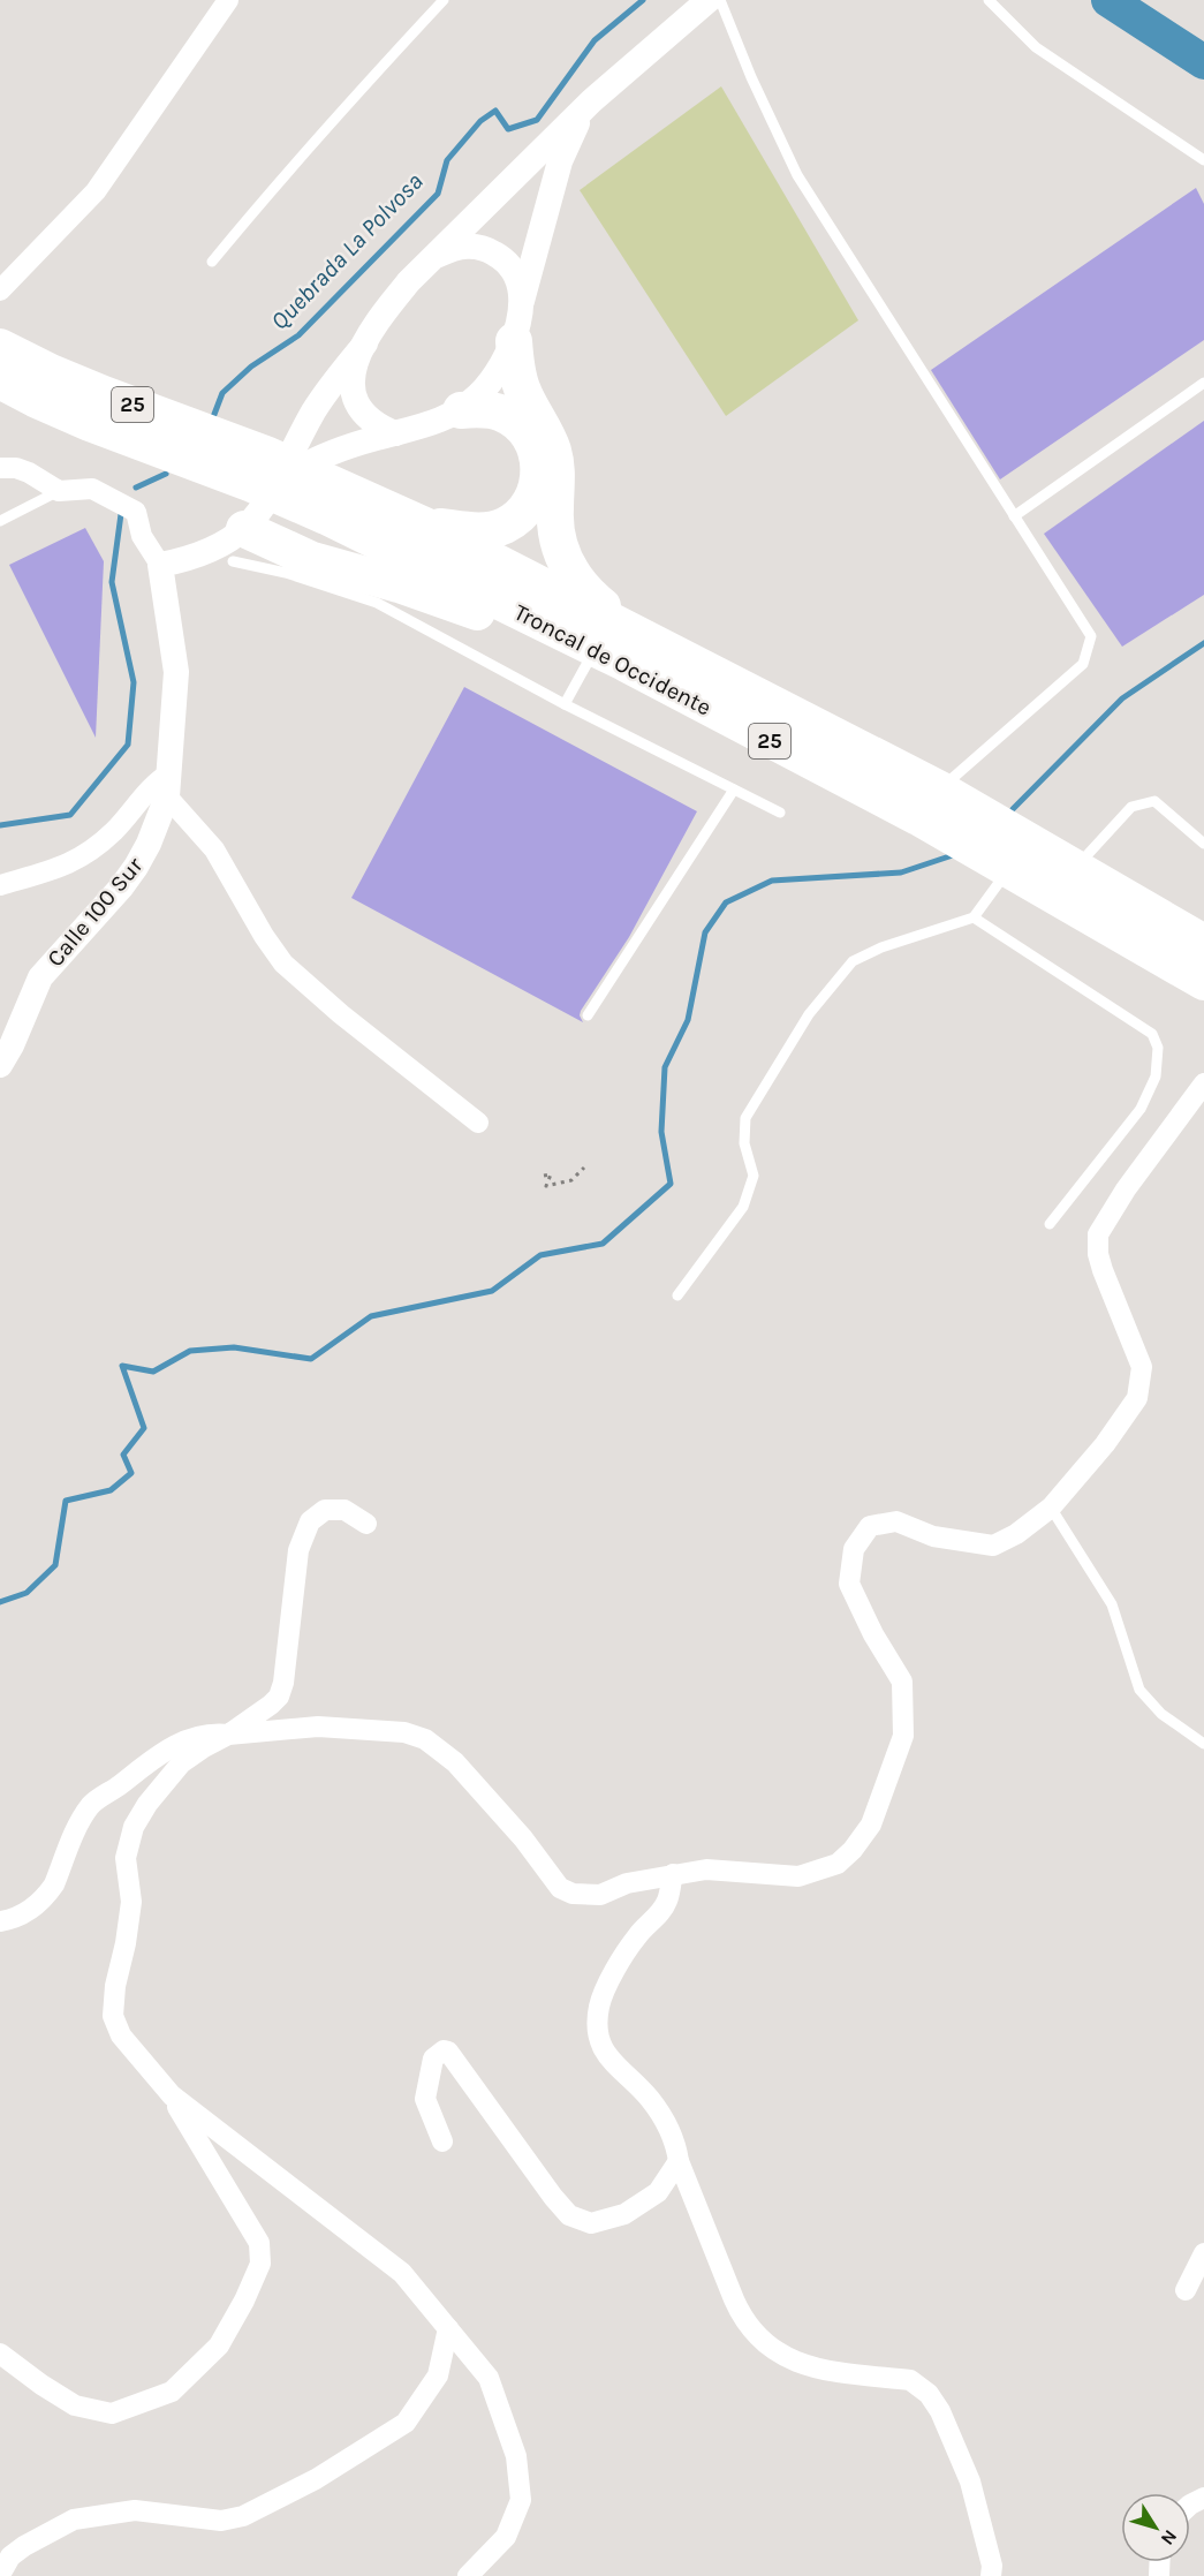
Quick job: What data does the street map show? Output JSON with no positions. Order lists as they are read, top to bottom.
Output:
{
  "streets": {
    "highway": ["25", "Troncal de Occidente"],
    "street": ["Calle 100 Sur"]
  },
  "water": ["Quebrada La Polvosa"],
  "north": "bottom right"
}
